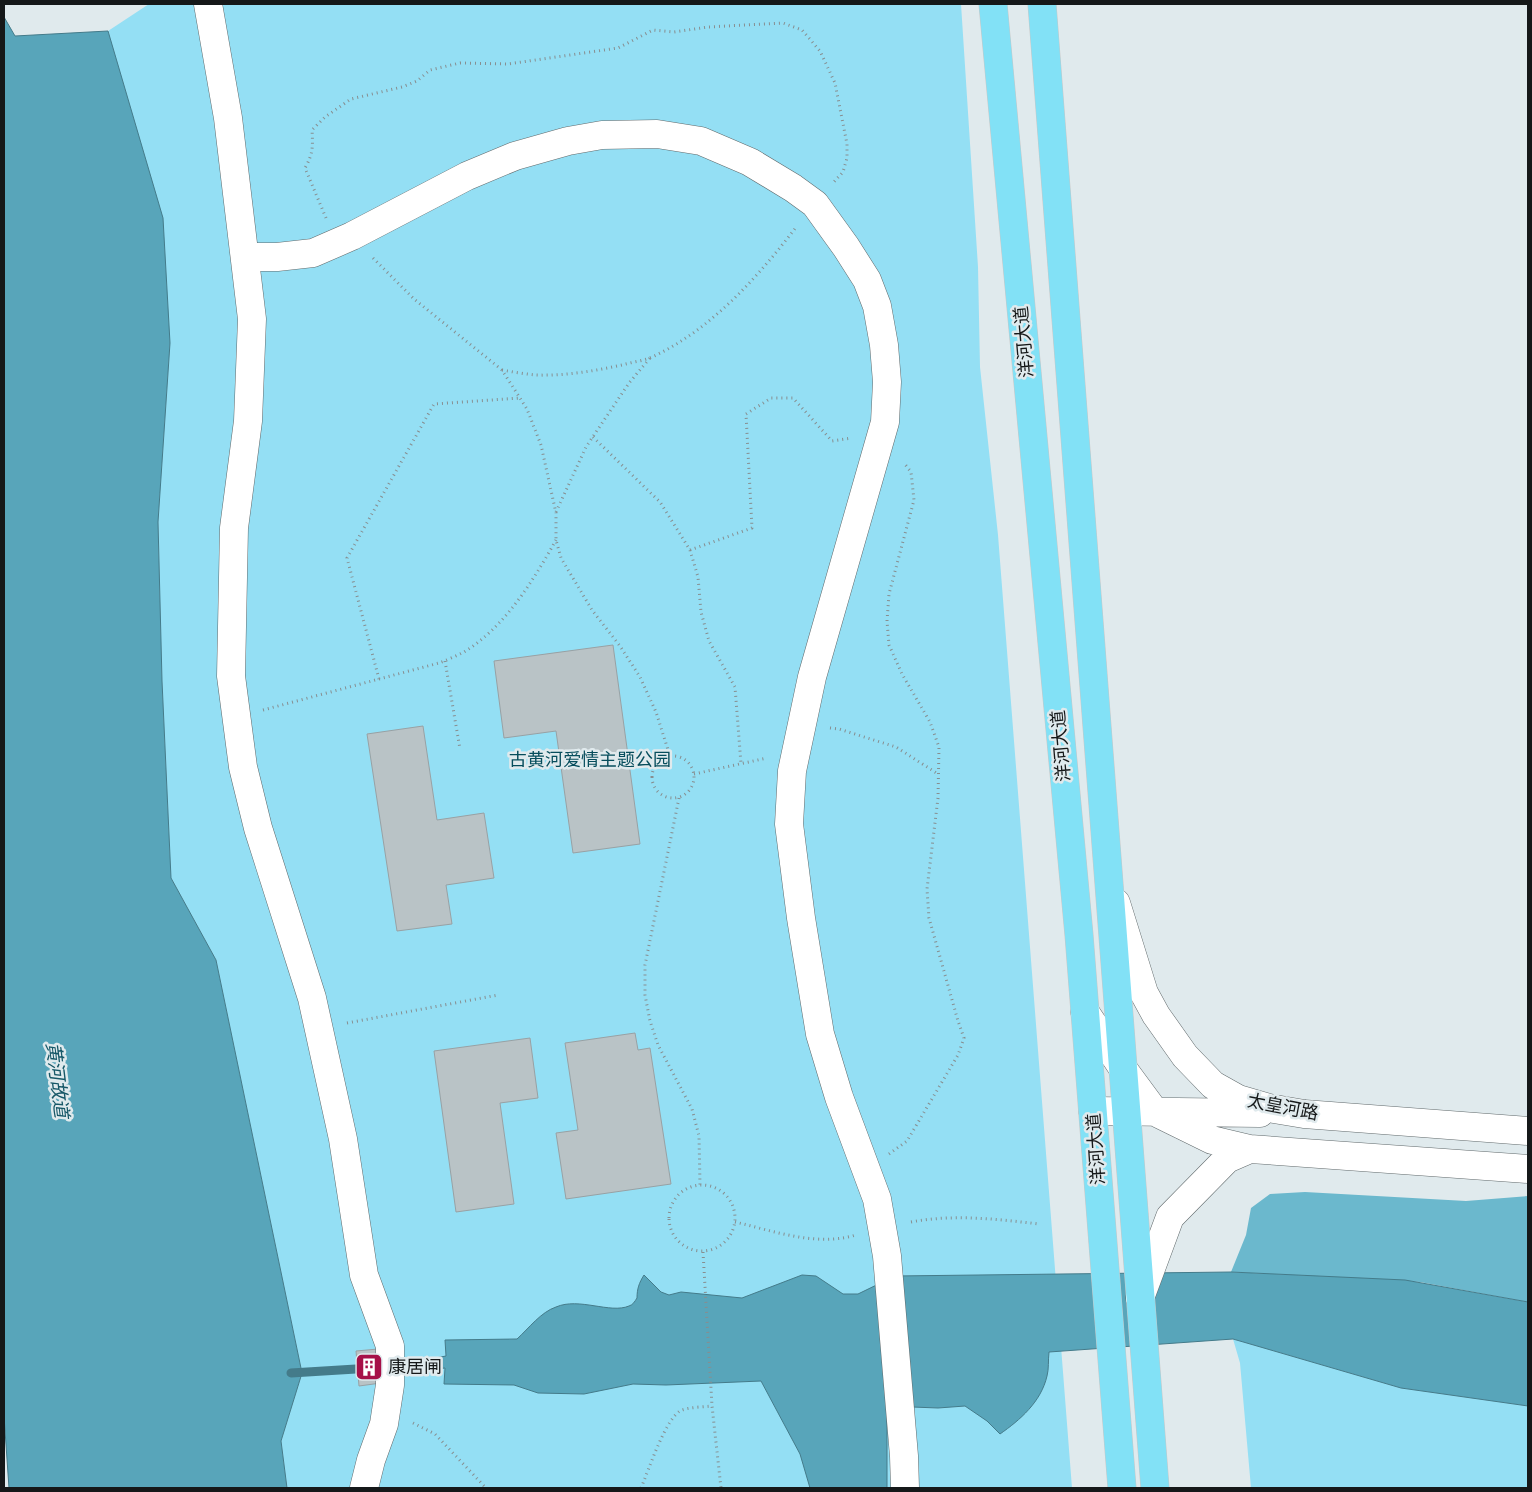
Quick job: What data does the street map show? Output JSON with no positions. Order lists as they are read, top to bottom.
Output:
{
  "streets": {
    "main road": ["洋河大道"],
    "street": ["太皇河路"]
  },
  "crossings": [
    ["洋河大道", "太皇河路"]
  ],
  "water": ["黄河故道"],
  "parks": ["古黄河爱情主题公园"],
  "places": {
    "building": ["康居闸"]
  }
}
